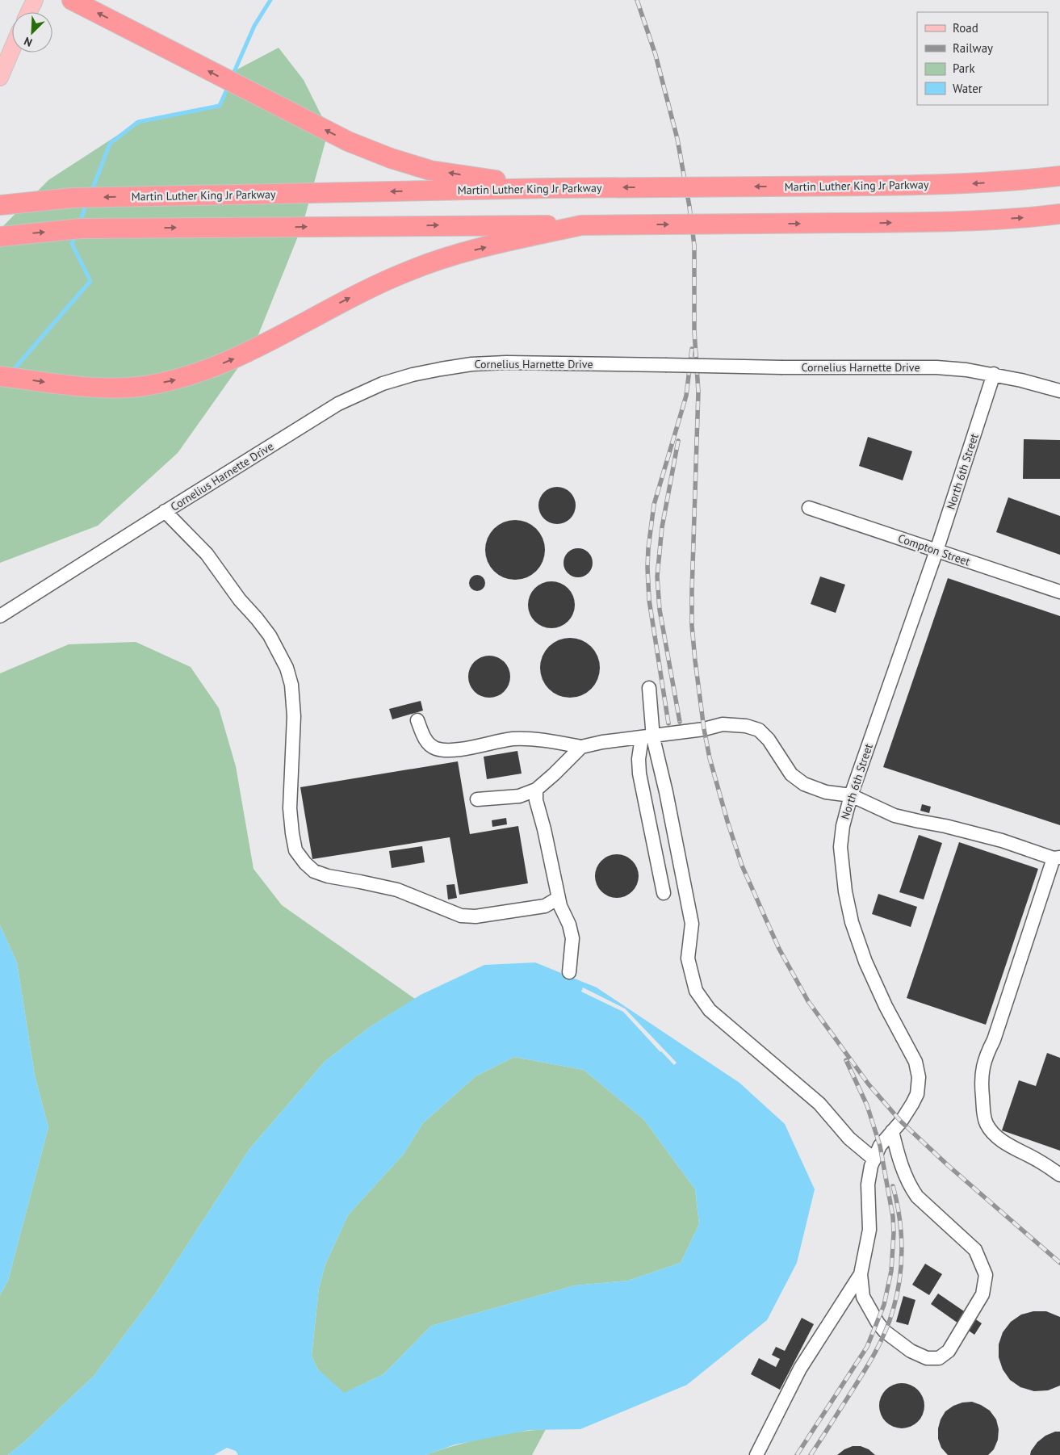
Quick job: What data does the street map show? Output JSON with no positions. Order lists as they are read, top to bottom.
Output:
{
  "streets": {
    "highway": ["Martin Luther King Jr Parkway"],
    "street": ["Cornelius Harnette Drive", "North 6th Street", "Compton Street"]
  },
  "crossings": [
    ["Cornelius Harnette Drive", "North 6th Street"],
    ["North 6th Street", "Compton Street"]
  ],
  "legend": [
    "Road",
    "Railway",
    "Park",
    "Water"
  ],
  "north": "bottom left"
}
